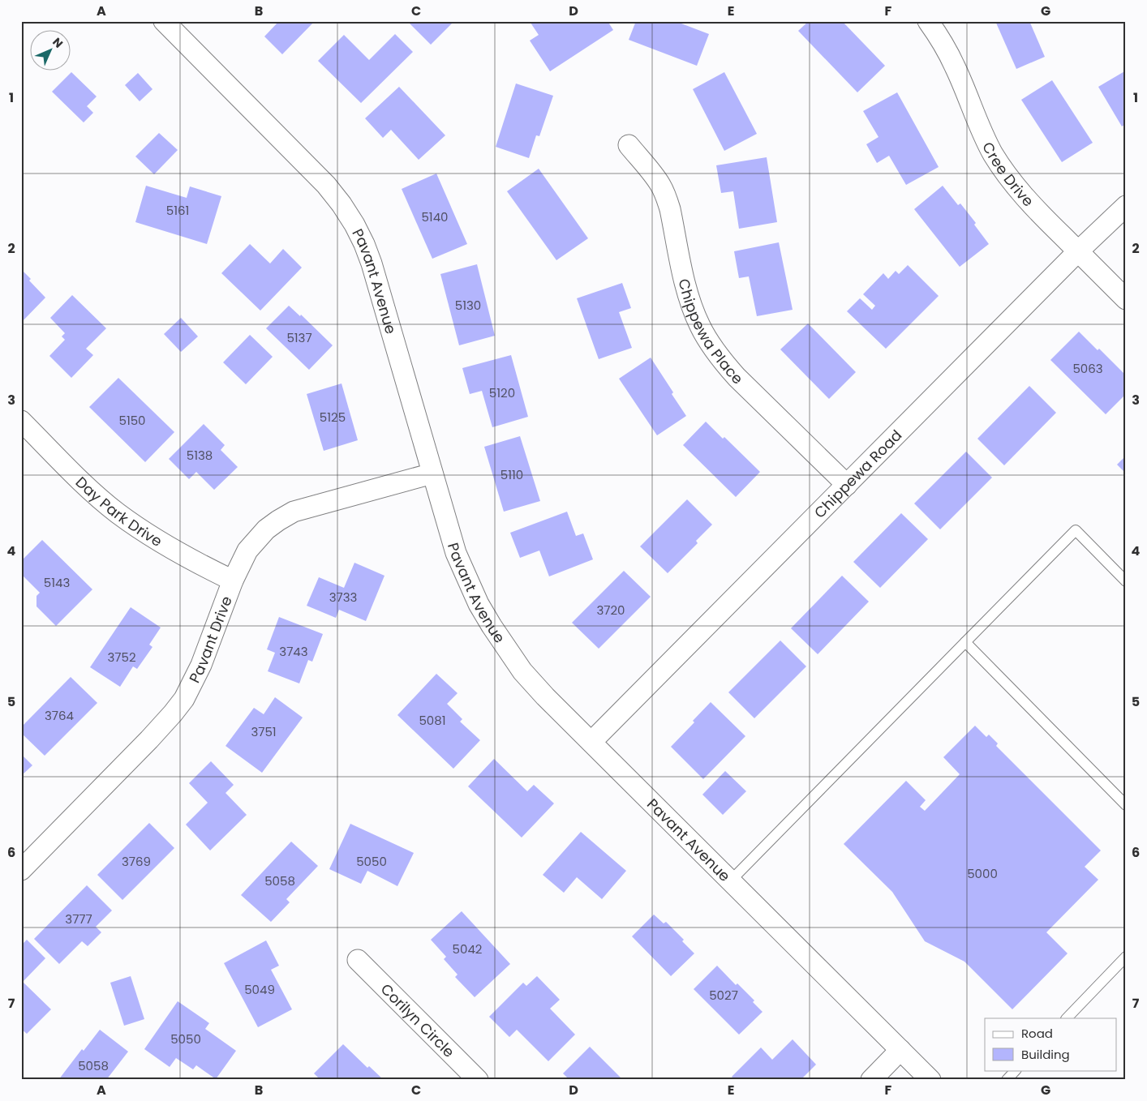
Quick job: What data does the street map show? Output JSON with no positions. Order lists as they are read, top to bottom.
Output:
{
  "streets": {
    "street": [
      "Cree Drive",
      "Pavant Avenue",
      "Chippewa Place",
      "Chippewa Road",
      "Day Park Drive",
      "Pavant Drive",
      "Corilyn Circle"
    ]
  },
  "crossings": [
    ["Cree Drive", "Chippewa Road"],
    ["Pavant Avenue", "Chippewa Road"],
    ["Pavant Avenue", "Pavant Drive"],
    ["Chippewa Place", "Chippewa Road"],
    ["Day Park Drive", "Pavant Drive"]
  ],
  "house_numbers": [
    "5161",
    "5140",
    "5130",
    "5137",
    "5063",
    "5120",
    "5125",
    "5150",
    "5138",
    "5110",
    "5143",
    "3733",
    "3720",
    "3743",
    "3752",
    "3764",
    "5081",
    "3751",
    "3769",
    "5050",
    "5000",
    "5058",
    "3777",
    "5042",
    "5049",
    "5027",
    "5050",
    "5058"
  ],
  "legend": ["Road", "Building"],
  "north": "top right",
  "grid": {
    "columns": [
      "A",
      "B",
      "C",
      "D",
      "E",
      "F",
      "G"
    ],
    "rows": [
      "1",
      "2",
      "3",
      "4",
      "5",
      "6",
      "7"
    ]
  }
}
